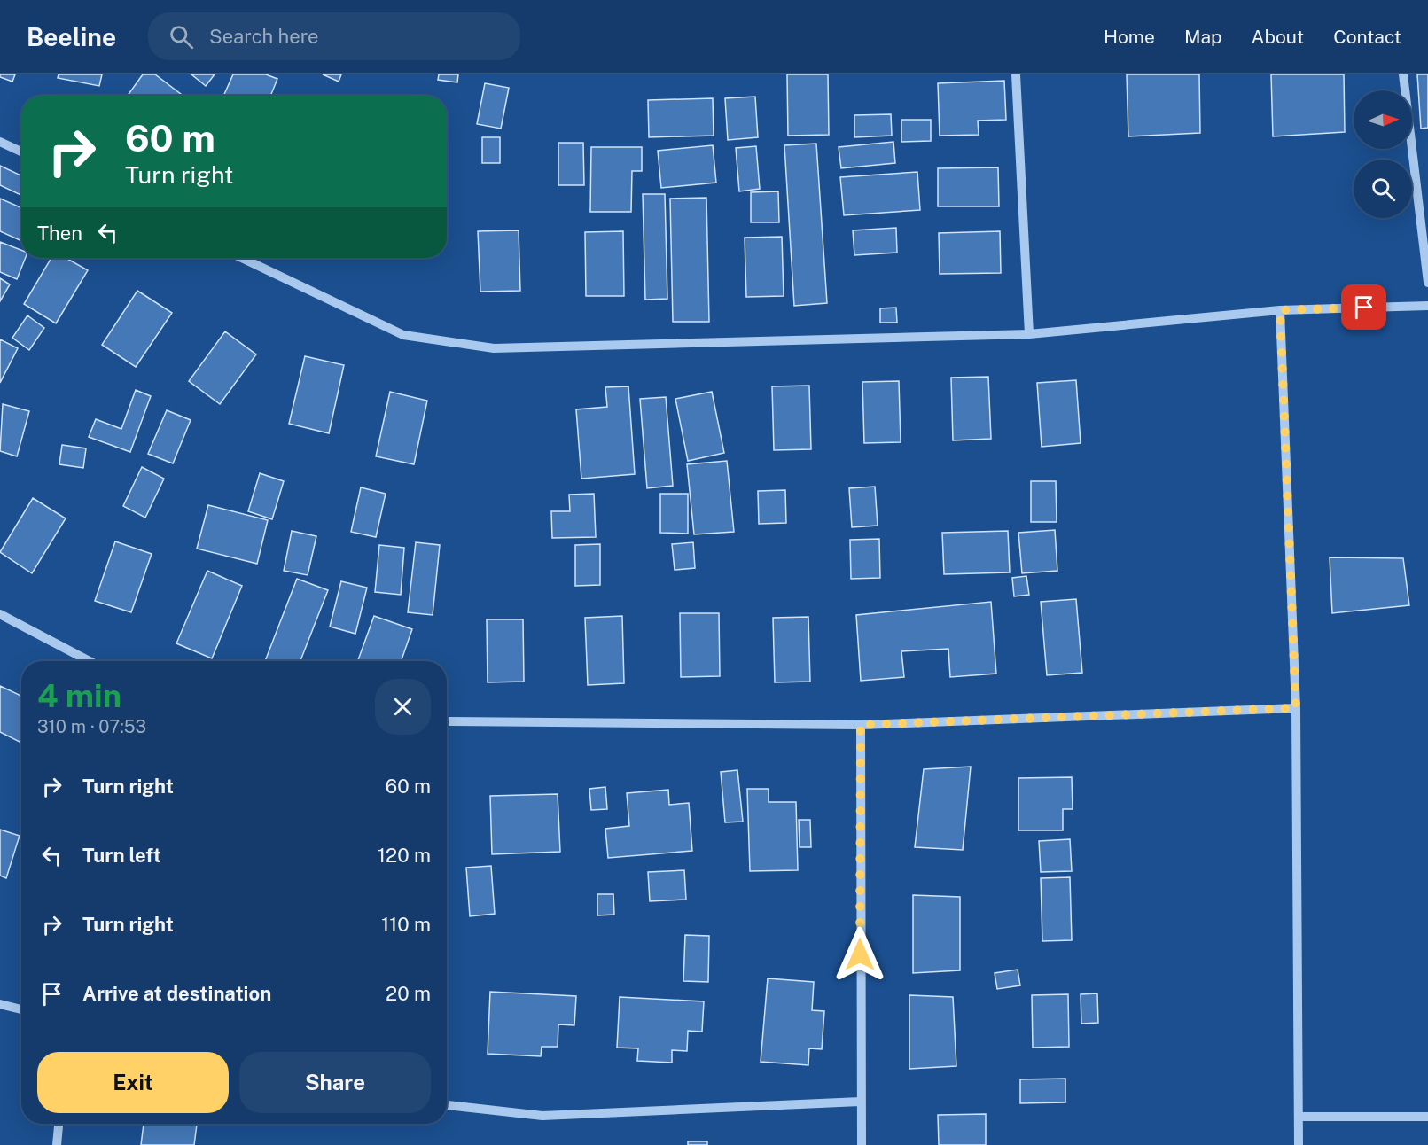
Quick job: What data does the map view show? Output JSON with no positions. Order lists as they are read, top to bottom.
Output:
{
  "north": "right",
  "page": {
    "header": "Beeline",
    "search": "Search here",
    "nav": [
      "Home",
      "Map",
      "About",
      "Contact"
    ],
    "turn": ["60 m", "Turn right"],
    "then": "Then",
    "heading": ["4 min", "310 m · 07:53"],
    "list": [
      {
        "name": "Turn right",
        "value": "60 m"
      },
      {
        "name": "Turn left",
        "value": "120 m"
      },
      {
        "name": "Turn right",
        "value": "110 m"
      },
      {
        "name": "Arrive at destination",
        "value": "20 m"
      }
    ],
    "buttons": ["Exit", "Share"]
  }
}
